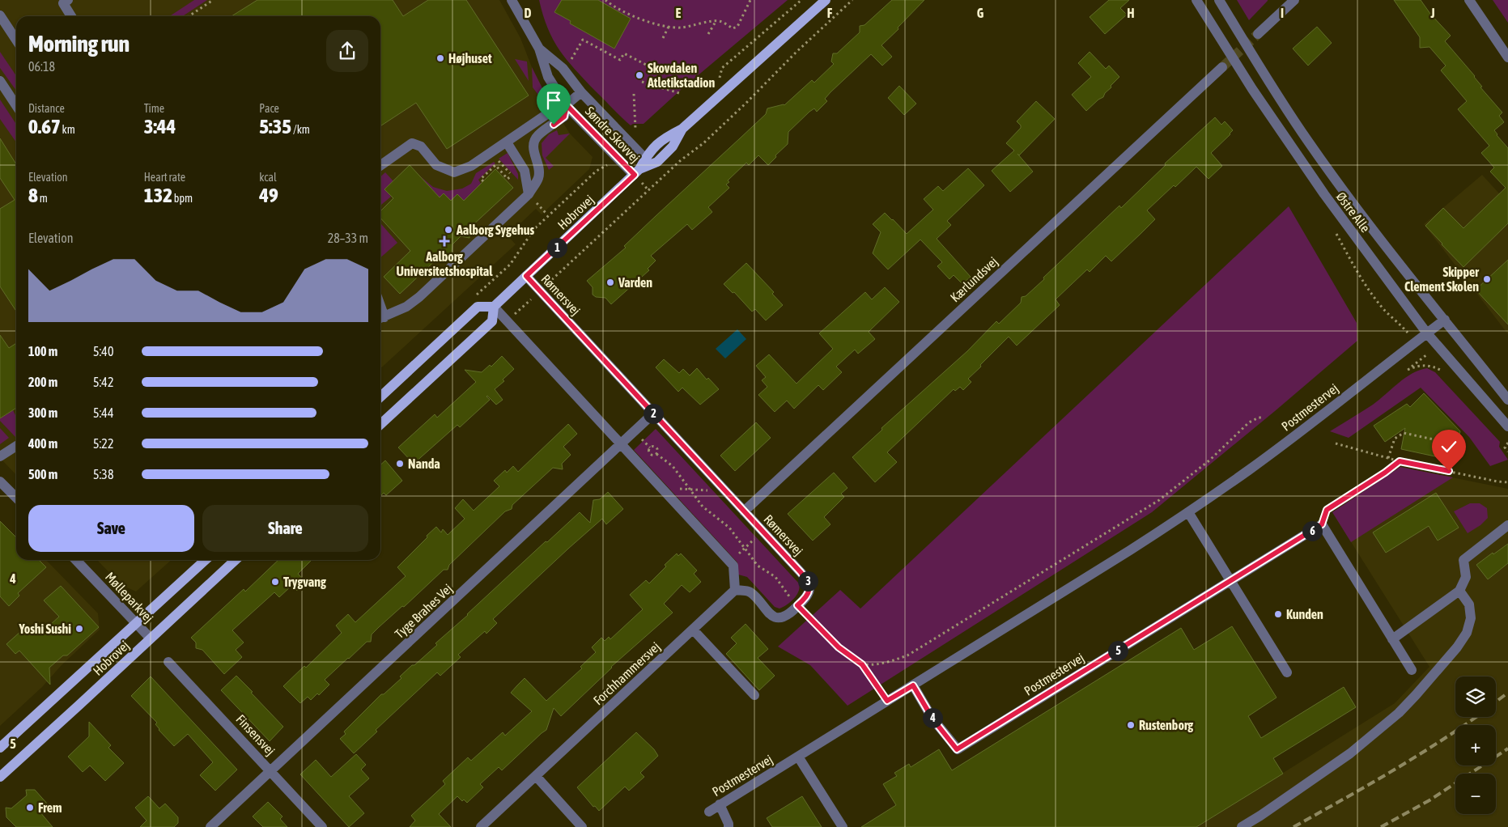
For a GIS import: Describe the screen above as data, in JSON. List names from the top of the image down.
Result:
{
  "streets": {
    "main road": ["Hobrovej"],
    "street": [
      "Søndre Skovvej",
      "Østre Alle",
      "Kærlundsvej",
      "Rømersvej",
      "Postmestervej",
      "Mølleparkvej",
      "Tyge Brahes Vej",
      "Forchhammersvej",
      "Finsensvej"
    ]
  },
  "crossings": [
    ["Søndre Skovvej", "Hobrovej"],
    ["Hobrovej", "Rømersvej"],
    ["Hobrovej", "Mølleparkvej"],
    ["Østre Alle", "Postmestervej"],
    ["Kærlundsvej", "Rømersvej"],
    ["Rømersvej", "Tyge Brahes Vej"],
    ["Rømersvej", "Forchhammersvej"],
    ["Tyge Brahes Vej", "Finsensvej"]
  ],
  "places": {
    "other": [
      "Højhuset",
      "Skovdalen Atletikstadion",
      "Aalborg Sygehus",
      "Skipper Clement Skolen",
      "Varden",
      "Nanda",
      "Trygvang",
      "Kunden",
      "Yoshi Sushi",
      "Rustenborg",
      "Frem"
    ],
    "health": ["Aalborg Universitetshospital"]
  },
  "page": {
    "heading": ["Morning run", "06:18"],
    "stats": [
      ["Distance", "0.67 km"],
      ["Time", "3:44"],
      ["Pace", "5:35 /km"],
      ["Elevation", "8 m"],
      ["Heart rate", "132 bpm"],
      ["kcal", "49"]
    ],
    "chart": ["Elevation", "28–33 m"],
    "pins": [
      "1",
      "2",
      "6",
      "3",
      "5",
      "4"
    ],
    "list": [
      {
        "name": "100 m",
        "note": "5:40"
      },
      {
        "name": "200 m",
        "note": "5:42"
      },
      {
        "name": "300 m",
        "note": "5:44"
      },
      {
        "name": "400 m",
        "note": "5:22"
      },
      {
        "name": "500 m",
        "note": "5:38"
      }
    ],
    "buttons": ["Save", "Share"],
    "map_buttons": ["+", "−"]
  },
  "grid": {
    "columns": [
      "D",
      "E",
      "F",
      "G",
      "H",
      "I",
      "J"
    ],
    "rows": ["4", "5"]
  }
}
